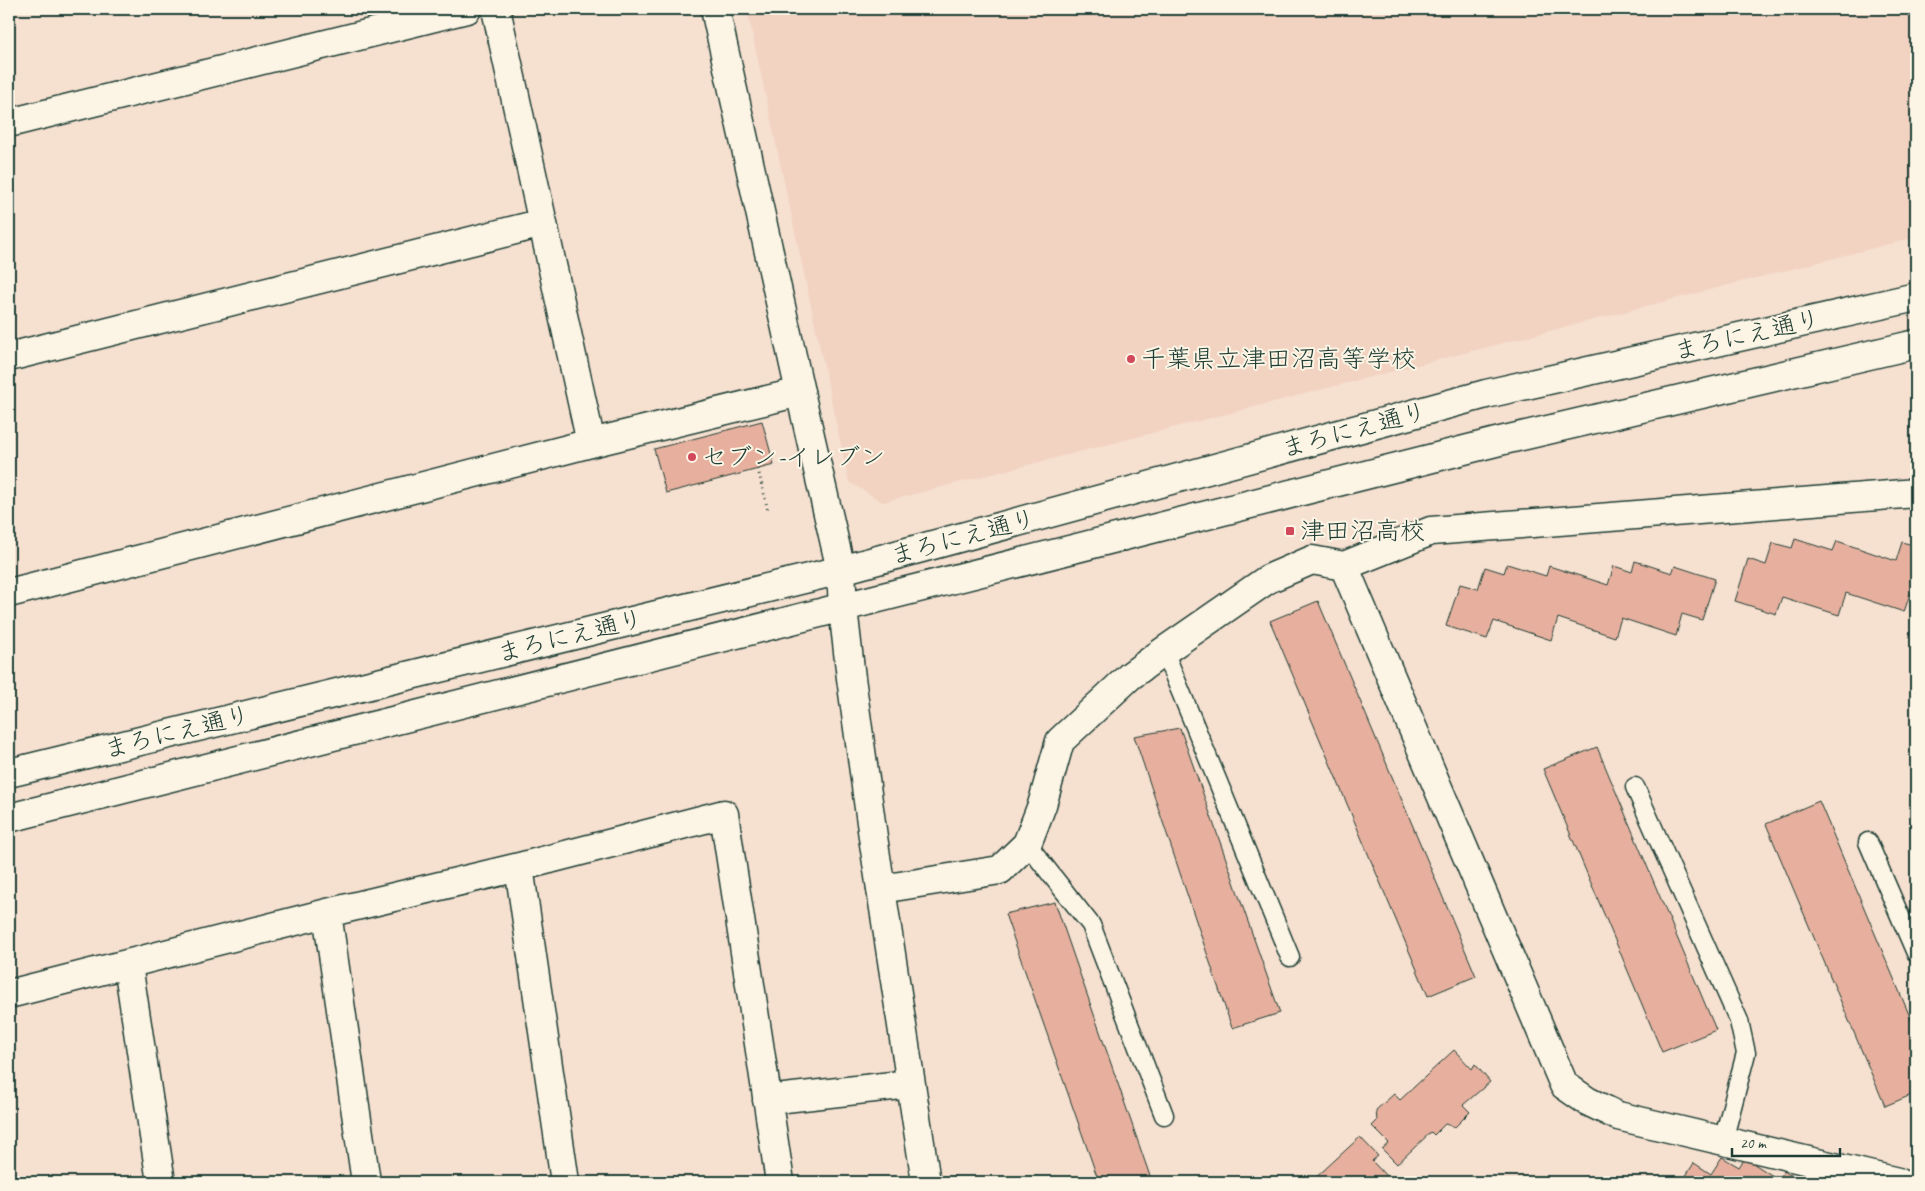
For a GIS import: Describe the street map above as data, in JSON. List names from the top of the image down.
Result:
{
  "streets": {
    "street": ["まろにえ通り"]
  },
  "places": {
    "other": ["千葉県立津田沼高等学校", "セブン-イレブン"],
    "transit": ["津田沼高校"]
  },
  "scale_bar": "20 m"
}
